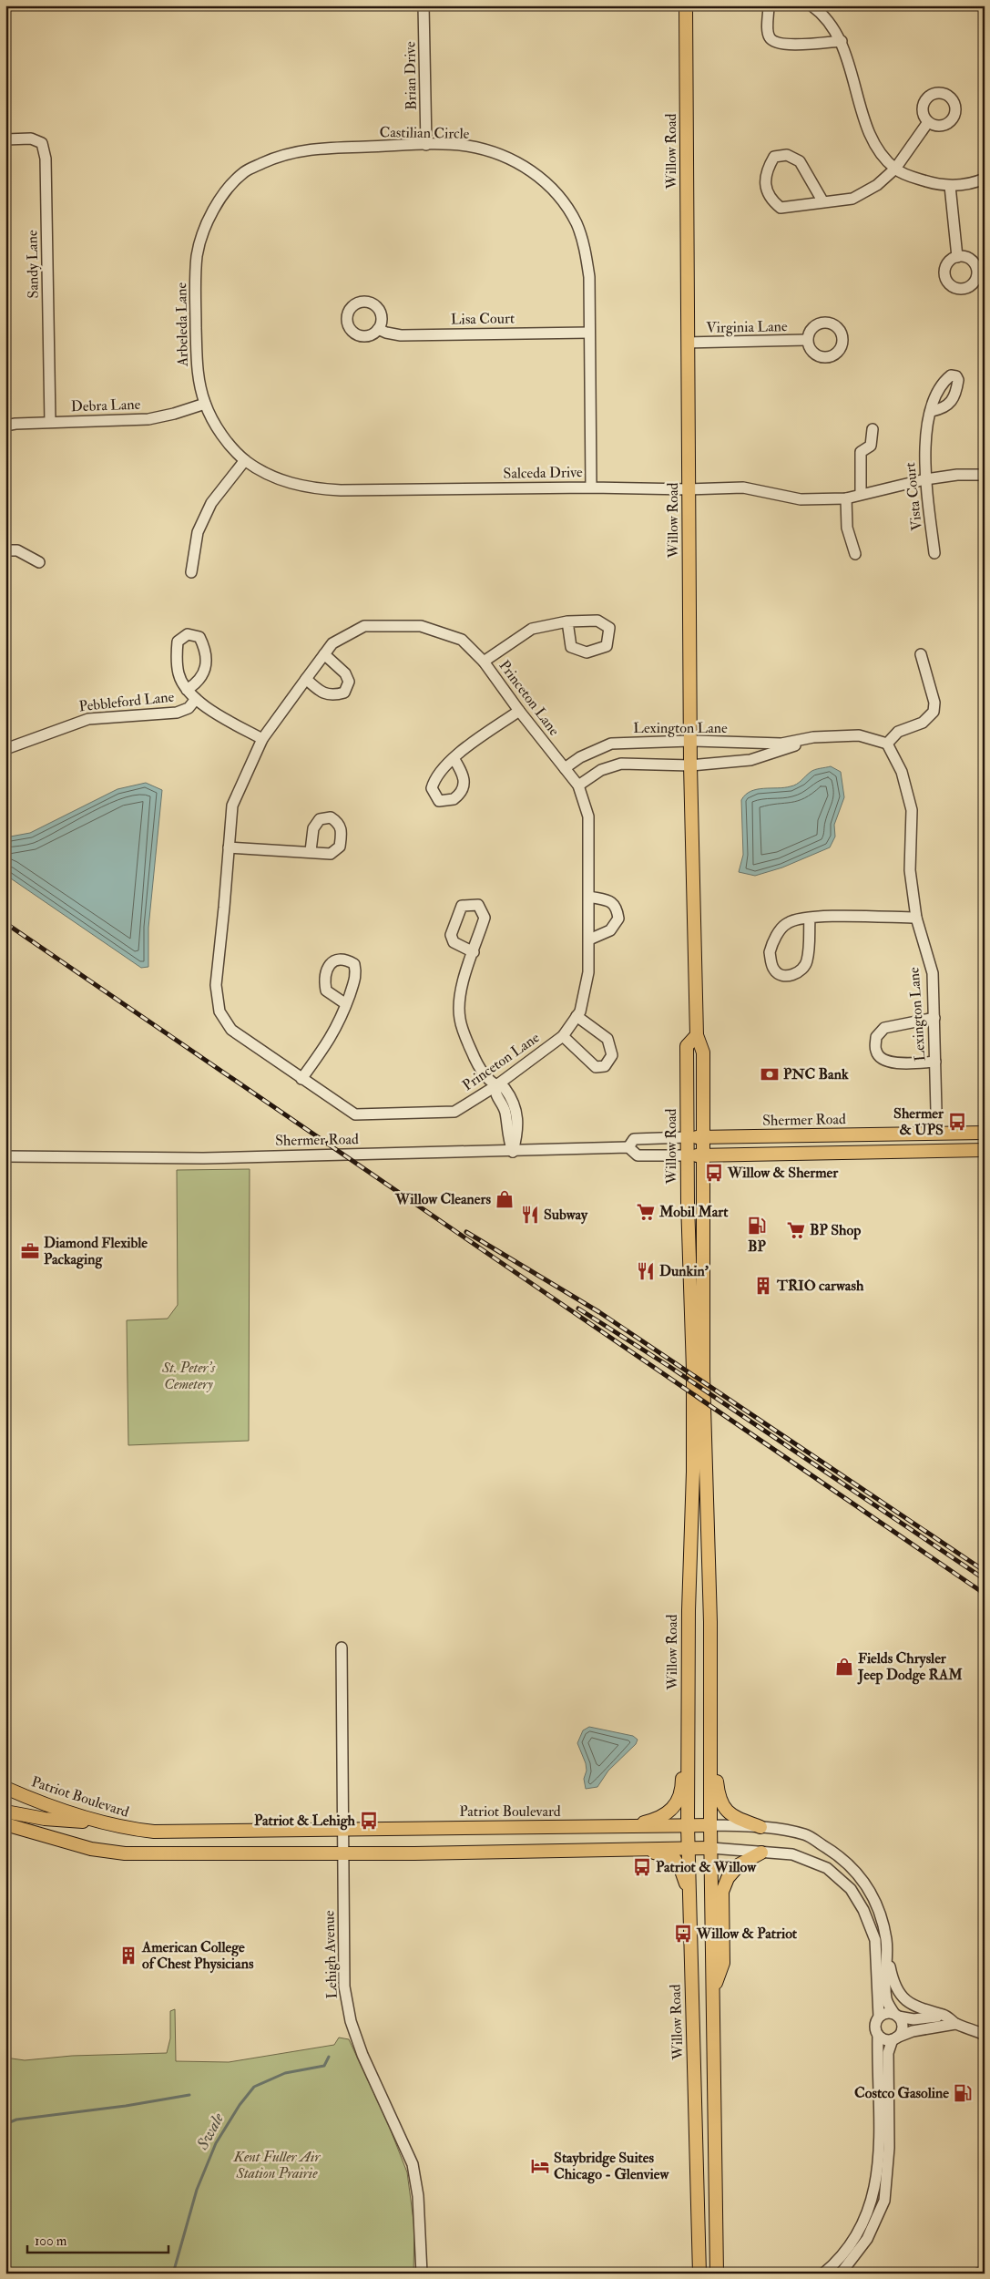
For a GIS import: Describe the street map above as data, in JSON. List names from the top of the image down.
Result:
{
  "streets": {
    "main road": ["Willow Road", "Shermer Road", "Patriot Boulevard"],
    "street": [
      "Brian Drive",
      "Castilian Circle",
      "Sandy Lane",
      "Lisa Court",
      "Arbeleda Lane",
      "Virginia Lane",
      "Debra Lane",
      "Salceda Drive",
      "Vista Court",
      "Princeton Lane",
      "Pebbleford Lane",
      "Lexington Lane",
      "Lehigh Avenue"
    ]
  },
  "crossings": [
    ["Brian Drive", "Castilian Circle"],
    ["Castilian Circle", "Lisa Court"],
    ["Castilian Circle", "Arbeleda Lane"],
    ["Castilian Circle", "Salceda Drive"],
    ["Willow Road", "Virginia Lane"],
    ["Willow Road", "Salceda Drive"],
    ["Willow Road", "Lexington Lane"],
    ["Willow Road", "Shermer Road"],
    ["Willow Road", "Patriot Boulevard"],
    ["Sandy Lane", "Debra Lane"],
    ["Arbeleda Lane", "Debra Lane"],
    ["Arbeleda Lane", "Salceda Drive"],
    ["Salceda Drive", "Vista Court"],
    ["Princeton Lane", "Lexington Lane"],
    ["Patriot Boulevard", "Lehigh Avenue"]
  ],
  "water": ["Swale"],
  "parks": ["St. Peter's Cemetery", "Kent Fuller Air Station Prairie"],
  "places": {
    "bank": ["PNC Bank"],
    "bus stop": [
      "Shermer & UPS",
      "Willow & Shermer",
      "Patriot & Lehigh",
      "Patriot & Willow",
      "Willow & Patriot"
    ],
    "shop": ["Willow Cleaners", "Fields Chrysler Jeep Dodge RAM"],
    "supermarket": ["Mobil Mart", "BP Shop"],
    "restaurant": ["Subway", "Dunkin'"],
    "fuel station": ["BP", "Costco Gasoline"],
    "office": ["Diamond Flexible Packaging"],
    "building": ["TRIO carwash", "American College of Chest Physicians"],
    "hotel": ["Staybridge Suites Chicago - Glenview"]
  },
  "scale_bar": "100 m"
}
